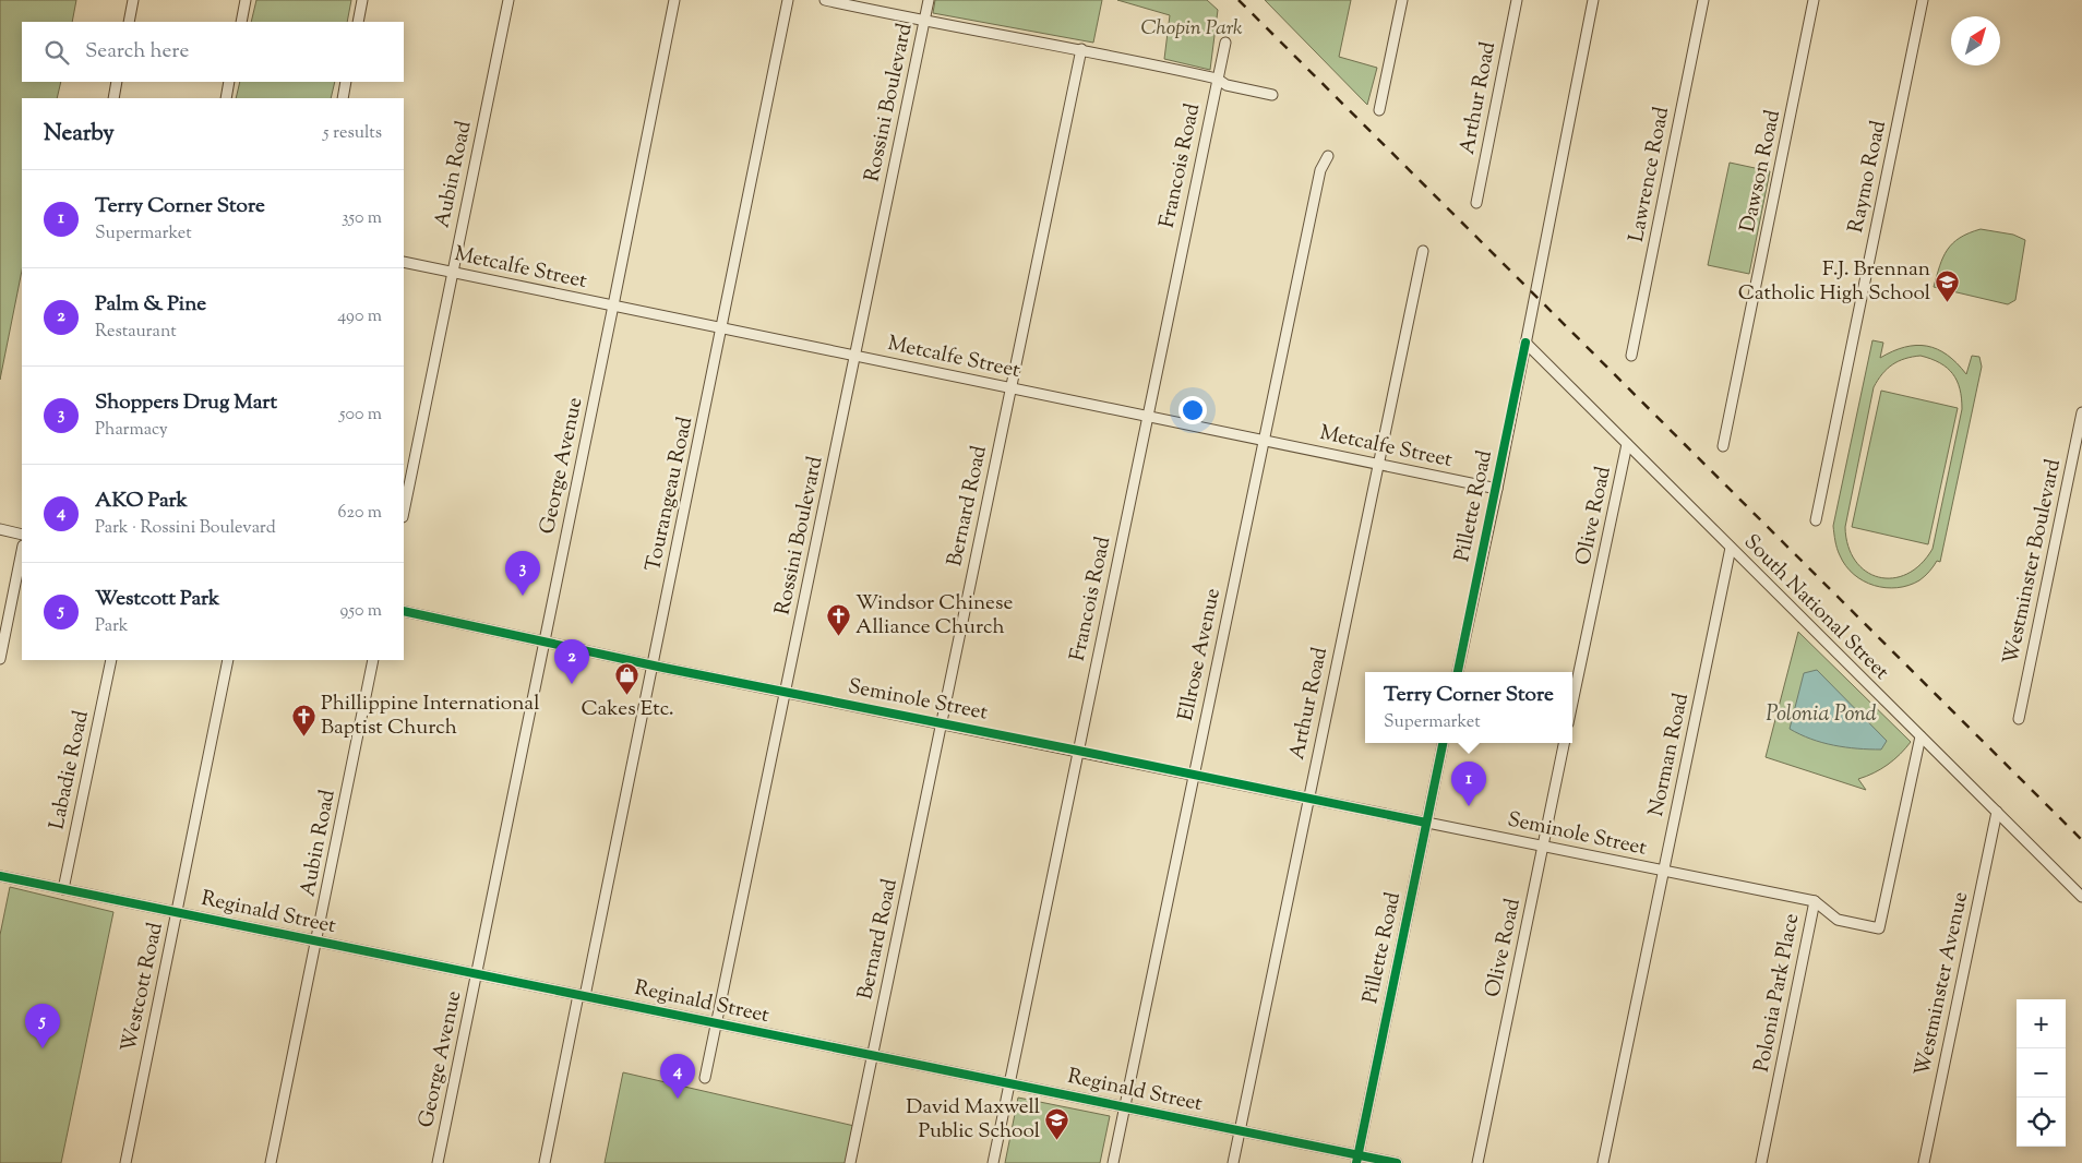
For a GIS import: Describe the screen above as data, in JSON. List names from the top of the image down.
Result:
{
  "streets": {
    "street": [
      "Arthur Road",
      "Rossini Boulevard",
      "Francois Road",
      "Dawson Road",
      "Aubin Road",
      "Lawrence Road",
      "Raymo Road",
      "Metcalfe Street",
      "George Avenue",
      "Tourangeau Road",
      "Bernard Road",
      "Pillette Road",
      "Olive Road",
      "Westminster Boulevard",
      "South National Street",
      "Ellrose Avenue",
      "Seminole Street",
      "Norman Road",
      "Labadie Road",
      "Reginald Street",
      "Westminster Avenue",
      "Westcott Road",
      "Polonia Park Place"
    ]
  },
  "crossings": [
    ["Arthur Road", "Metcalfe Street"],
    ["Arthur Road", "Seminole Street"],
    ["Arthur Road", "Reginald Street"],
    ["Rossini Boulevard", "Metcalfe Street"],
    ["Rossini Boulevard", "Seminole Street"],
    ["Rossini Boulevard", "Reginald Street"],
    ["Francois Road", "Metcalfe Street"],
    ["Francois Road", "Seminole Street"],
    ["Francois Road", "Reginald Street"],
    ["Aubin Road", "Metcalfe Street"],
    ["Aubin Road", "Reginald Street"],
    ["Metcalfe Street", "George Avenue"],
    ["Metcalfe Street", "Tourangeau Road"],
    ["Metcalfe Street", "Bernard Road"],
    ["Metcalfe Street", "Pillette Road"],
    ["Metcalfe Street", "Ellrose Avenue"],
    ["George Avenue", "Seminole Street"],
    ["George Avenue", "Reginald Street"],
    ["Tourangeau Road", "Seminole Street"],
    ["Tourangeau Road", "Reginald Street"],
    ["Bernard Road", "Seminole Street"],
    ["Bernard Road", "Reginald Street"],
    ["Pillette Road", "South National Street"],
    ["Pillette Road", "Seminole Street"],
    ["Pillette Road", "Reginald Street"],
    ["Olive Road", "South National Street"],
    ["Olive Road", "Seminole Street"],
    ["South National Street", "Norman Road"],
    ["South National Street", "Westminster Avenue"],
    ["South National Street", "Polonia Park Place"],
    ["Ellrose Avenue", "Seminole Street"],
    ["Ellrose Avenue", "Reginald Street"],
    ["Seminole Street", "Norman Road"],
    ["Seminole Street", "Polonia Park Place"],
    ["Labadie Road", "Reginald Street"],
    ["Reginald Street", "Westcott Road"]
  ],
  "water": ["Polonia Pond"],
  "parks": ["Chopin Park"],
  "places": {
    "school or university": ["F.J. Brennan Catholic High School", "David Maxwell Public School"],
    "church": ["Windsor Chinese Alliance Church", "Phillippine International Baptist Church"],
    "shop": ["Cakes Etc."]
  },
  "north": "top right",
  "page": {
    "search": "Search here",
    "heading": ["Nearby", "5 results"],
    "list": [
      {
        "mark": "1",
        "name": "Terry Corner Store",
        "note": "Supermarket",
        "value": "350 m"
      },
      {
        "mark": "2",
        "name": "Palm & Pine",
        "note": "Restaurant",
        "value": "490 m"
      },
      {
        "mark": "3",
        "name": "Shoppers Drug Mart",
        "note": "Pharmacy",
        "value": "500 m"
      },
      {
        "mark": "4",
        "name": "AKO Park",
        "note": "Park · Rossini Boulevard",
        "value": "620 m"
      },
      {
        "mark": "5",
        "name": "Westcott Park",
        "note": "Park",
        "value": "950 m"
      }
    ],
    "pins": [
      "3",
      "2",
      "1",
      "5",
      "4"
    ],
    "popup": ["Terry Corner Store", "Supermarket"],
    "map_buttons": ["+", "−"]
  }
}
